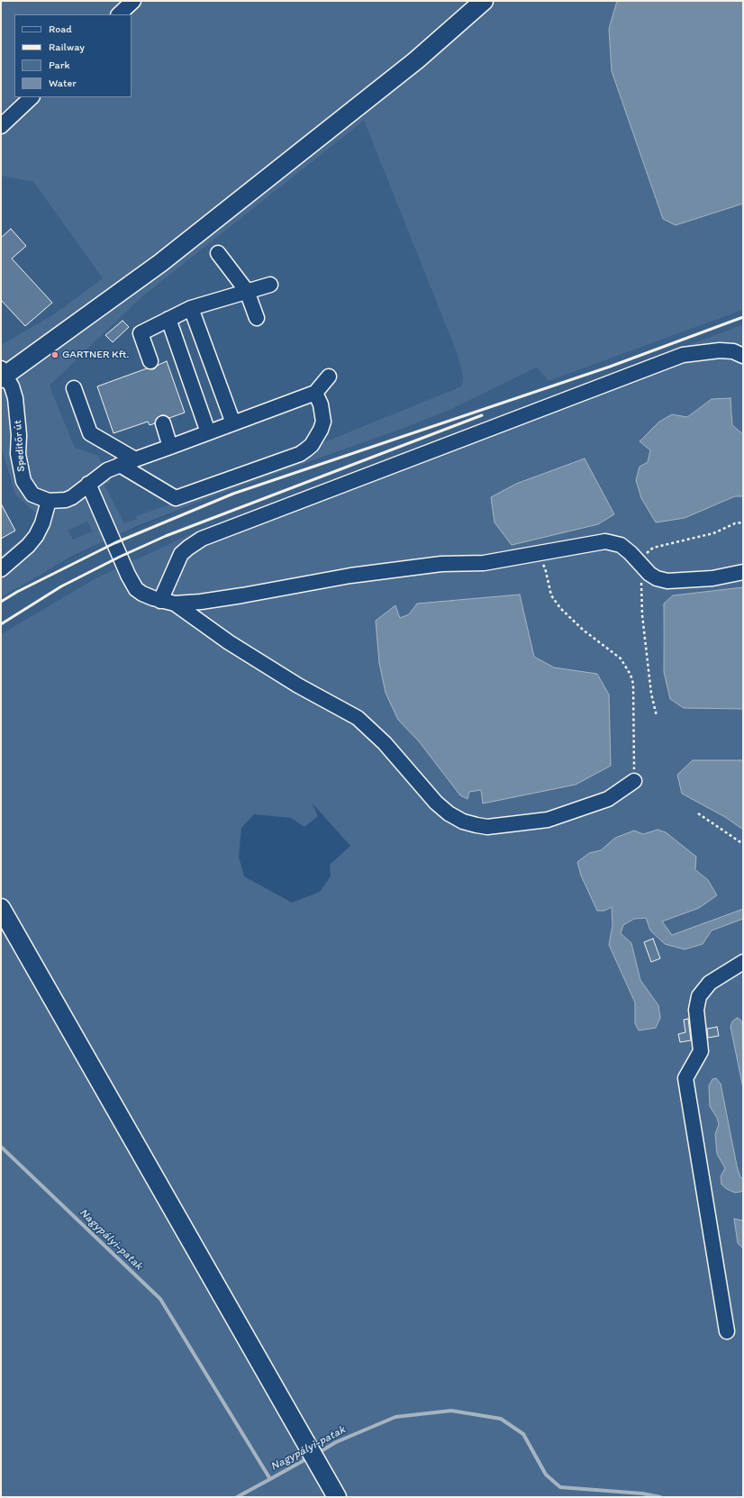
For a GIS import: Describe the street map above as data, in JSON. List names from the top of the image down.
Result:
{
  "streets": {
    "street": ["Speditőr út"]
  },
  "water": ["Nagypályi-patak"],
  "places": ["GARTNER Kft."],
  "legend": [
    "Road",
    "Railway",
    "Park",
    "Water"
  ]
}
